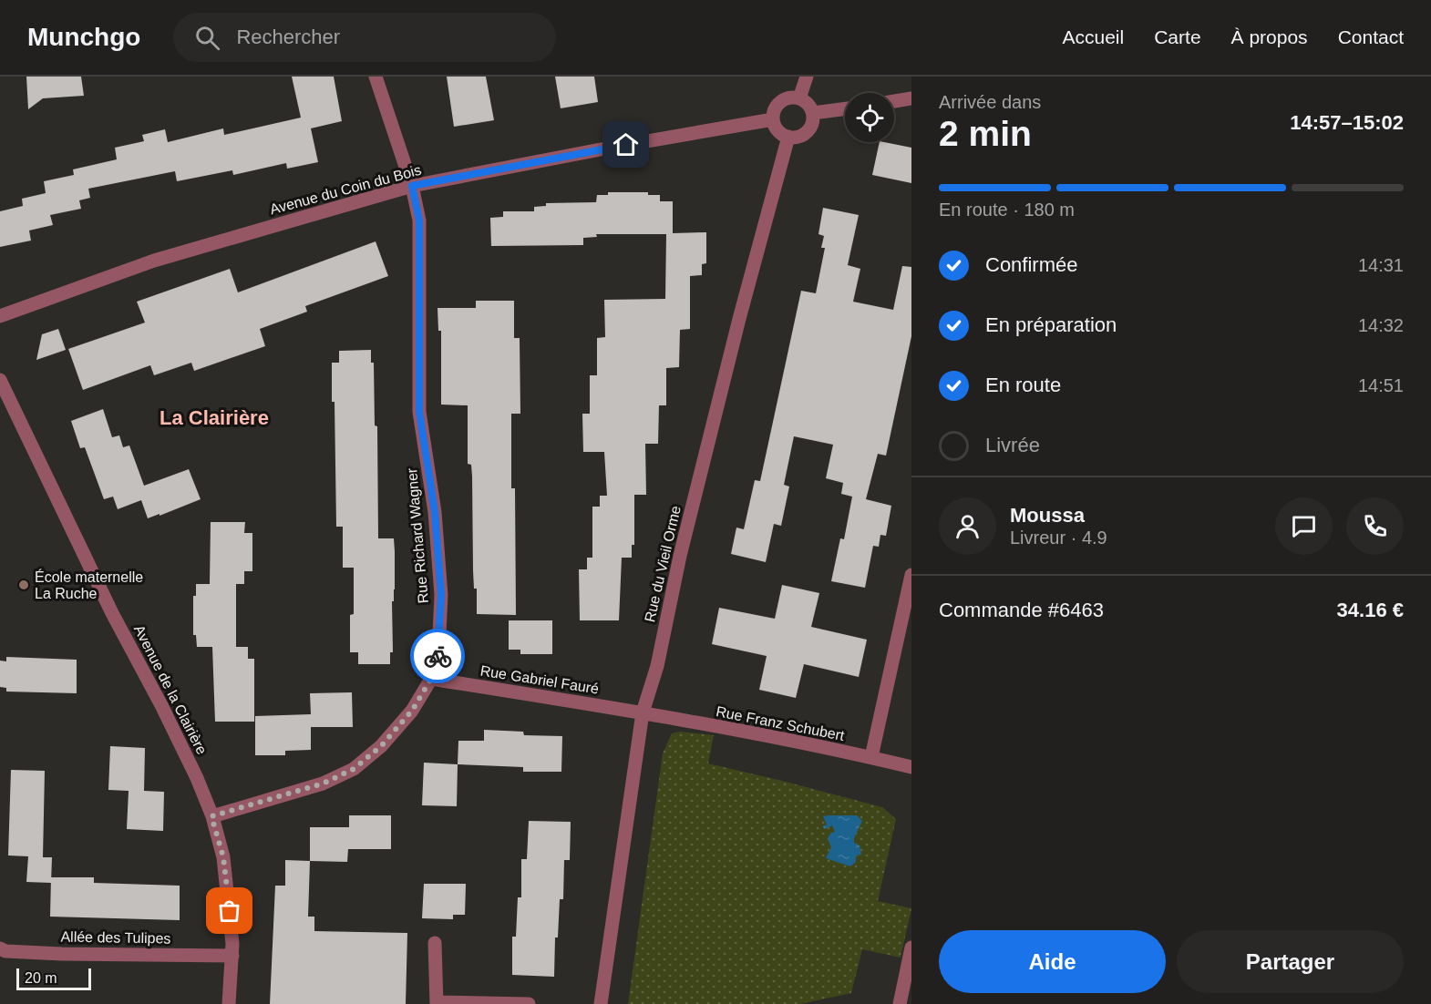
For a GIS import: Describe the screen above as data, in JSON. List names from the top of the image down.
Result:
{
  "streets": {
    "street": [
      "Avenue du Coin du Bois",
      "Rue Richard Wagner",
      "Rue du Vieil Orme",
      "Rue Gabriel Fauré",
      "Avenue de la Clairière",
      "Rue Franz Schubert",
      "Allée des Tulipes"
    ]
  },
  "crossings": [
    ["Avenue du Coin du Bois", "Rue Richard Wagner"],
    ["Avenue du Coin du Bois", "Rue du Vieil Orme"],
    ["Rue Richard Wagner", "Rue Gabriel Fauré"],
    ["Rue Richard Wagner", "Avenue de la Clairière"],
    ["Rue du Vieil Orme", "Rue Gabriel Fauré"],
    ["Rue du Vieil Orme", "Rue Franz Schubert"],
    ["Rue Gabriel Fauré", "Rue Franz Schubert"],
    ["Avenue de la Clairière", "Allée des Tulipes"]
  ],
  "districts": ["La Clairière"],
  "places": ["École maternelle La Ruche"],
  "scale_bar": "20 m",
  "page": {
    "header": "Munchgo",
    "search": "Rechercher",
    "nav": [
      "Accueil",
      "Carte",
      "À propos",
      "Contact"
    ],
    "heading": ["2 min", "Arrivée dans", "14:57–15:02"],
    "panel": [
      "Moussa",
      "Livreur · 4.9",
      "Commande #6463",
      "34.16 €"
    ],
    "bar": "En route · 180 m",
    "list": [
      ["Confirmée", "14:31"],
      ["En préparation", "14:32"],
      ["En route", "14:51"],
      "Livrée"
    ],
    "buttons": ["Aide", "Partager"],
    "scale": "20 m"
  }
}
